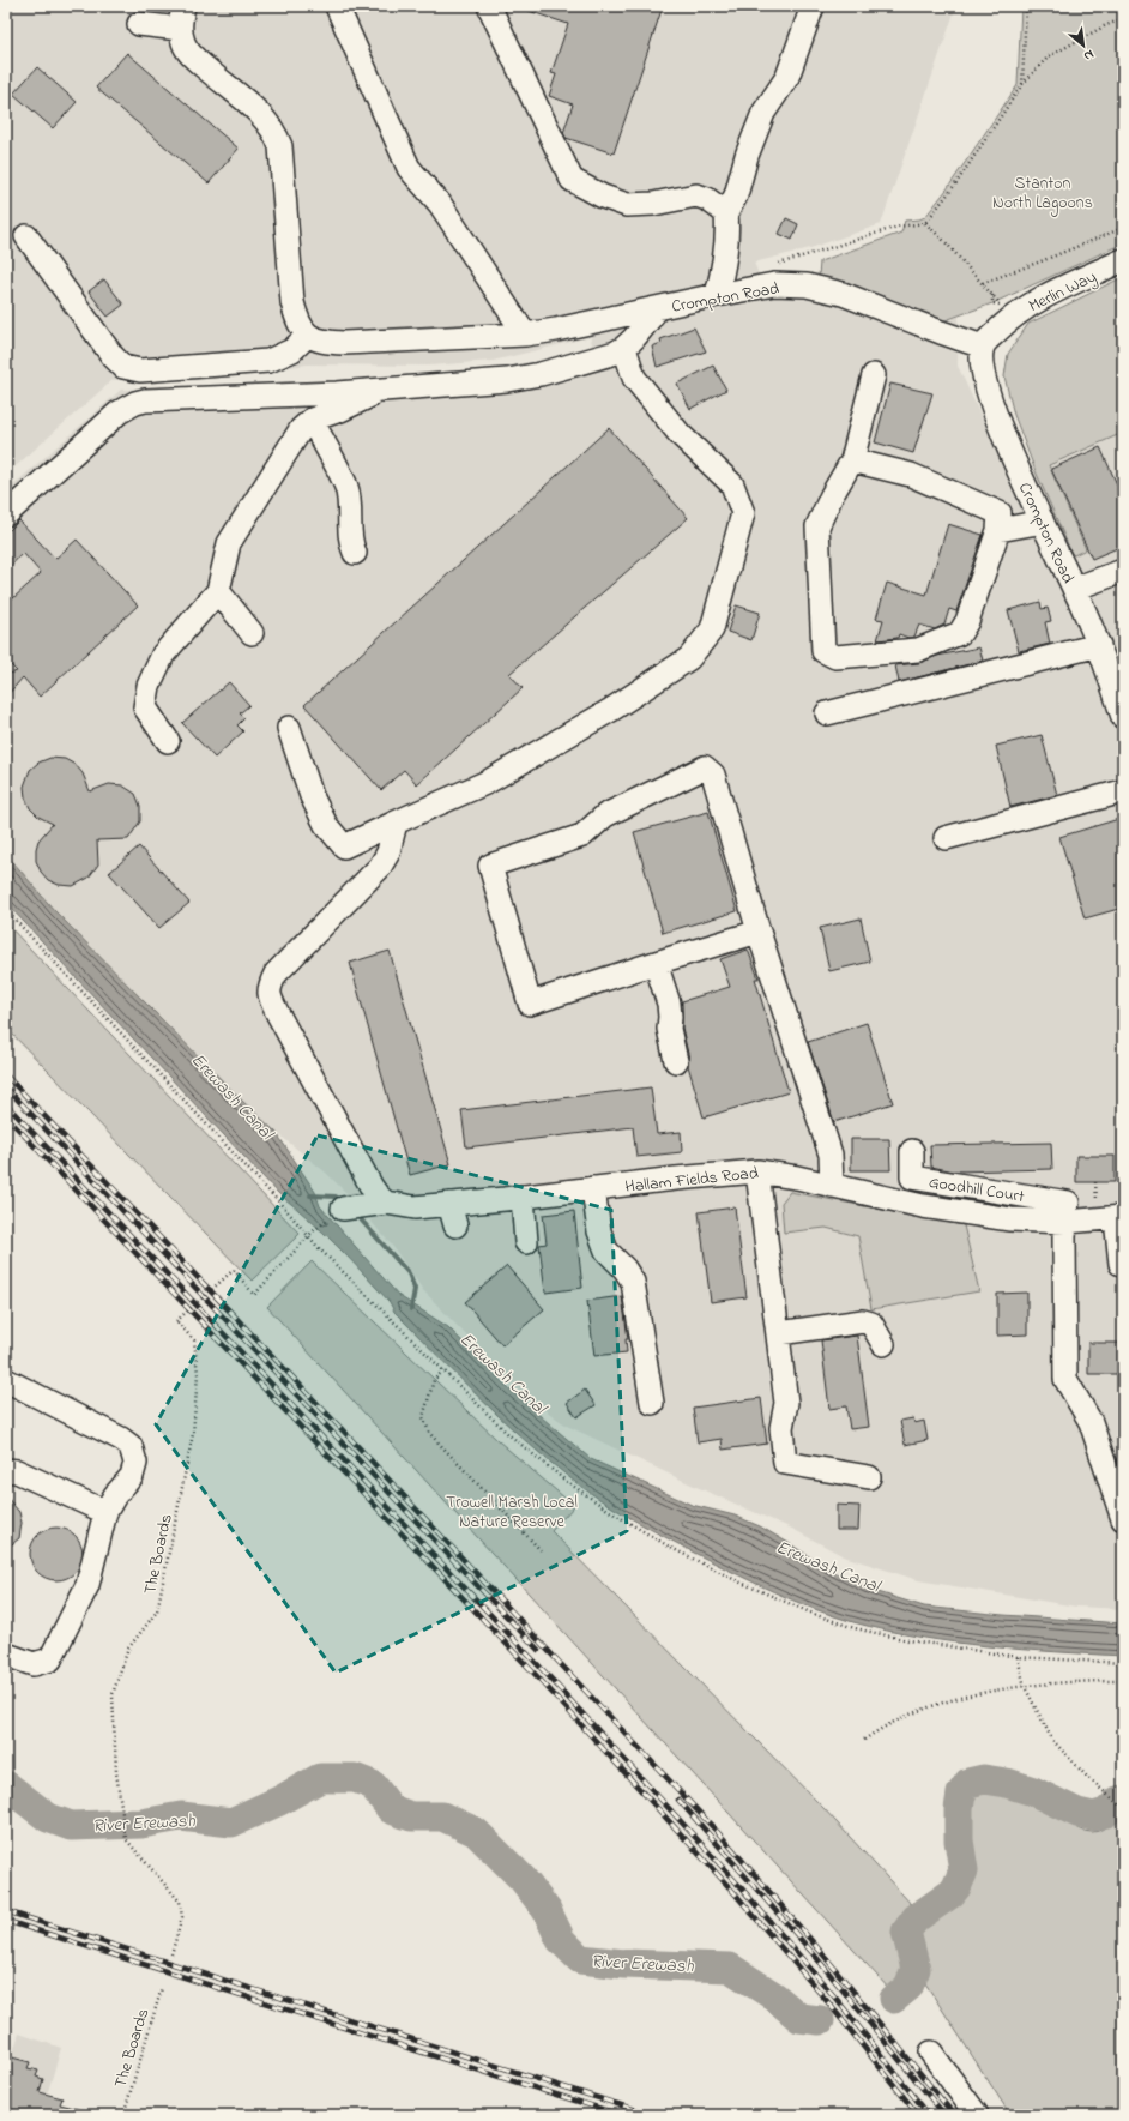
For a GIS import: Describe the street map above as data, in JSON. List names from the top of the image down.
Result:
{
  "streets": {
    "street": [
      "Merlin Way",
      "Crompton Road",
      "Hallam Fields Road",
      "Goodhill Court"
    ],
    "path": ["The Boards"]
  },
  "crossings": [
    ["Hallam Fields Road", "Goodhill Court"]
  ],
  "water": ["Erewash Canal", "River Erewash"],
  "parks": ["Stanton North Lagoons", "Trowell Marsh Local Nature Reserve"],
  "north": "bottom right"
}
